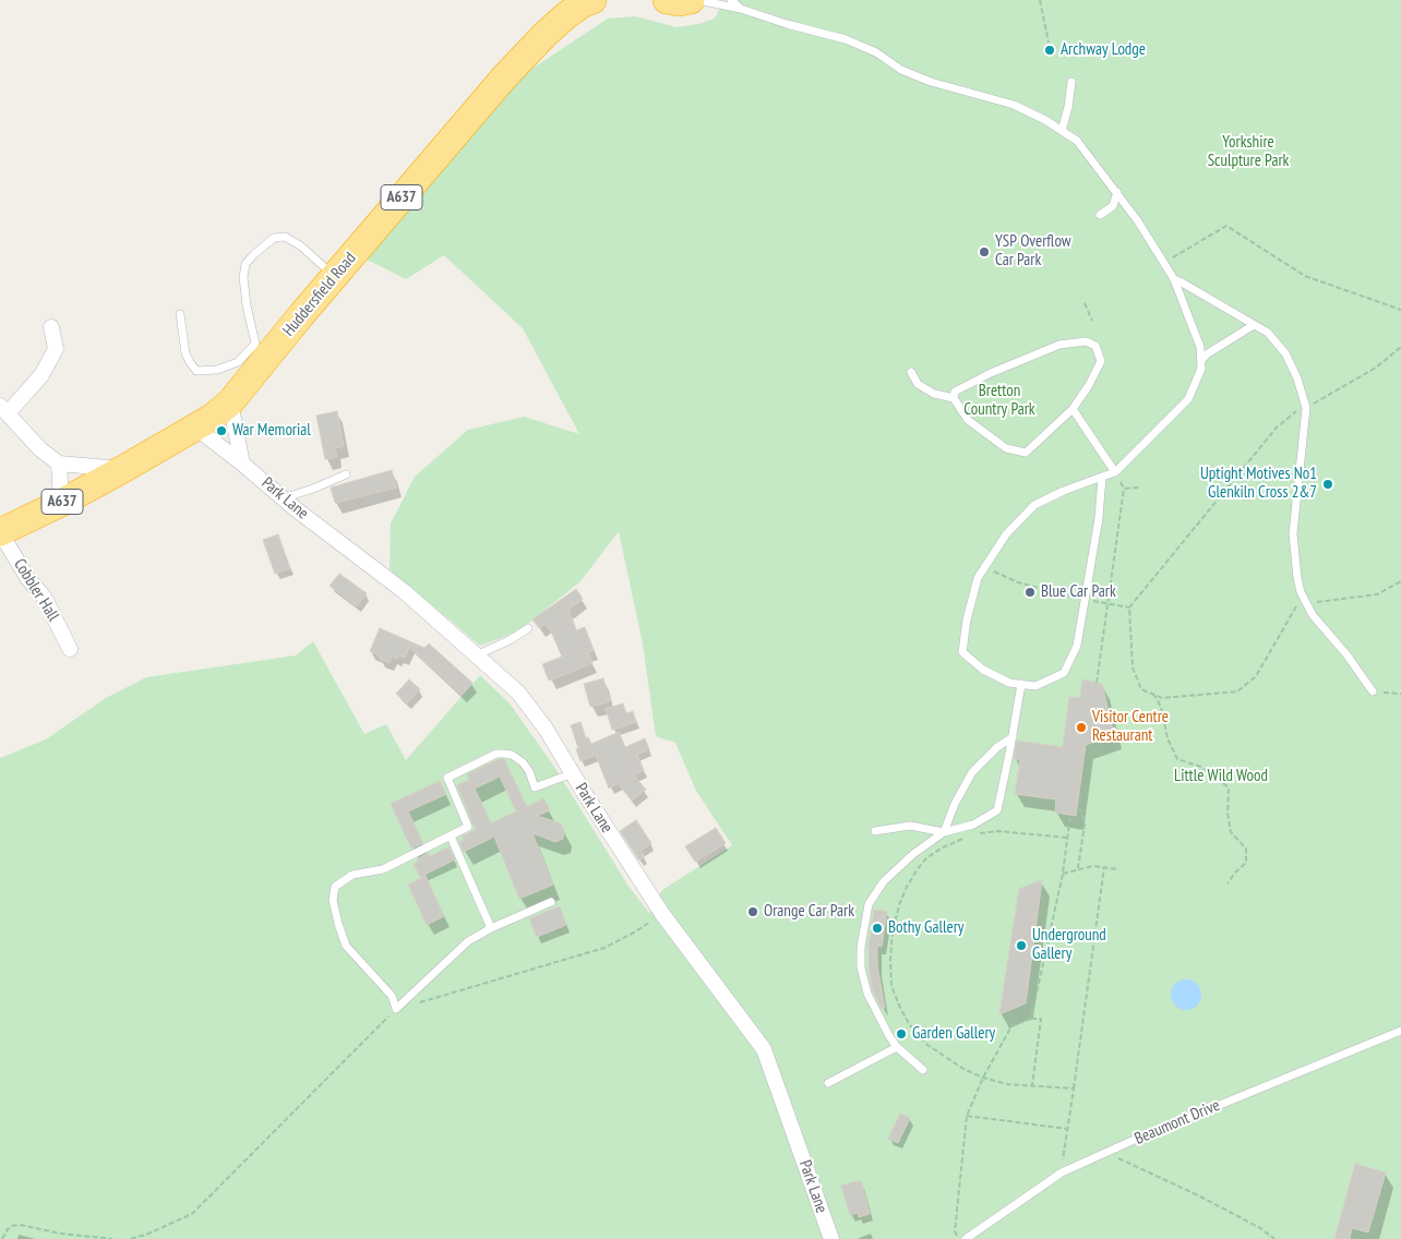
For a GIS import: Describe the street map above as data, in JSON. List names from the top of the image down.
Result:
{
  "streets": {
    "highway": ["A637", "Huddersfield Road"],
    "street": ["Park Lane", "Cobbler Hall"],
    "lane": ["Beaumont Drive"]
  },
  "crossings": [
    ["Huddersfield Road", "Park Lane"],
    ["Huddersfield Road", "Cobbler Hall"]
  ],
  "parks": ["Yorkshire Sculpture Park", "Bretton Country Park", "Little Wild Wood"],
  "places": [
    "Archway Lodge",
    "YSP Overflow Car Park",
    "War Memorial",
    "Uptight Motives No1 Glenkiln Cross 2&7",
    "Blue Car Park",
    "Visitor Centre Restaurant",
    "Orange Car Park",
    "Bothy Gallery",
    "Underground Gallery",
    "Garden Gallery"
  ]
}
